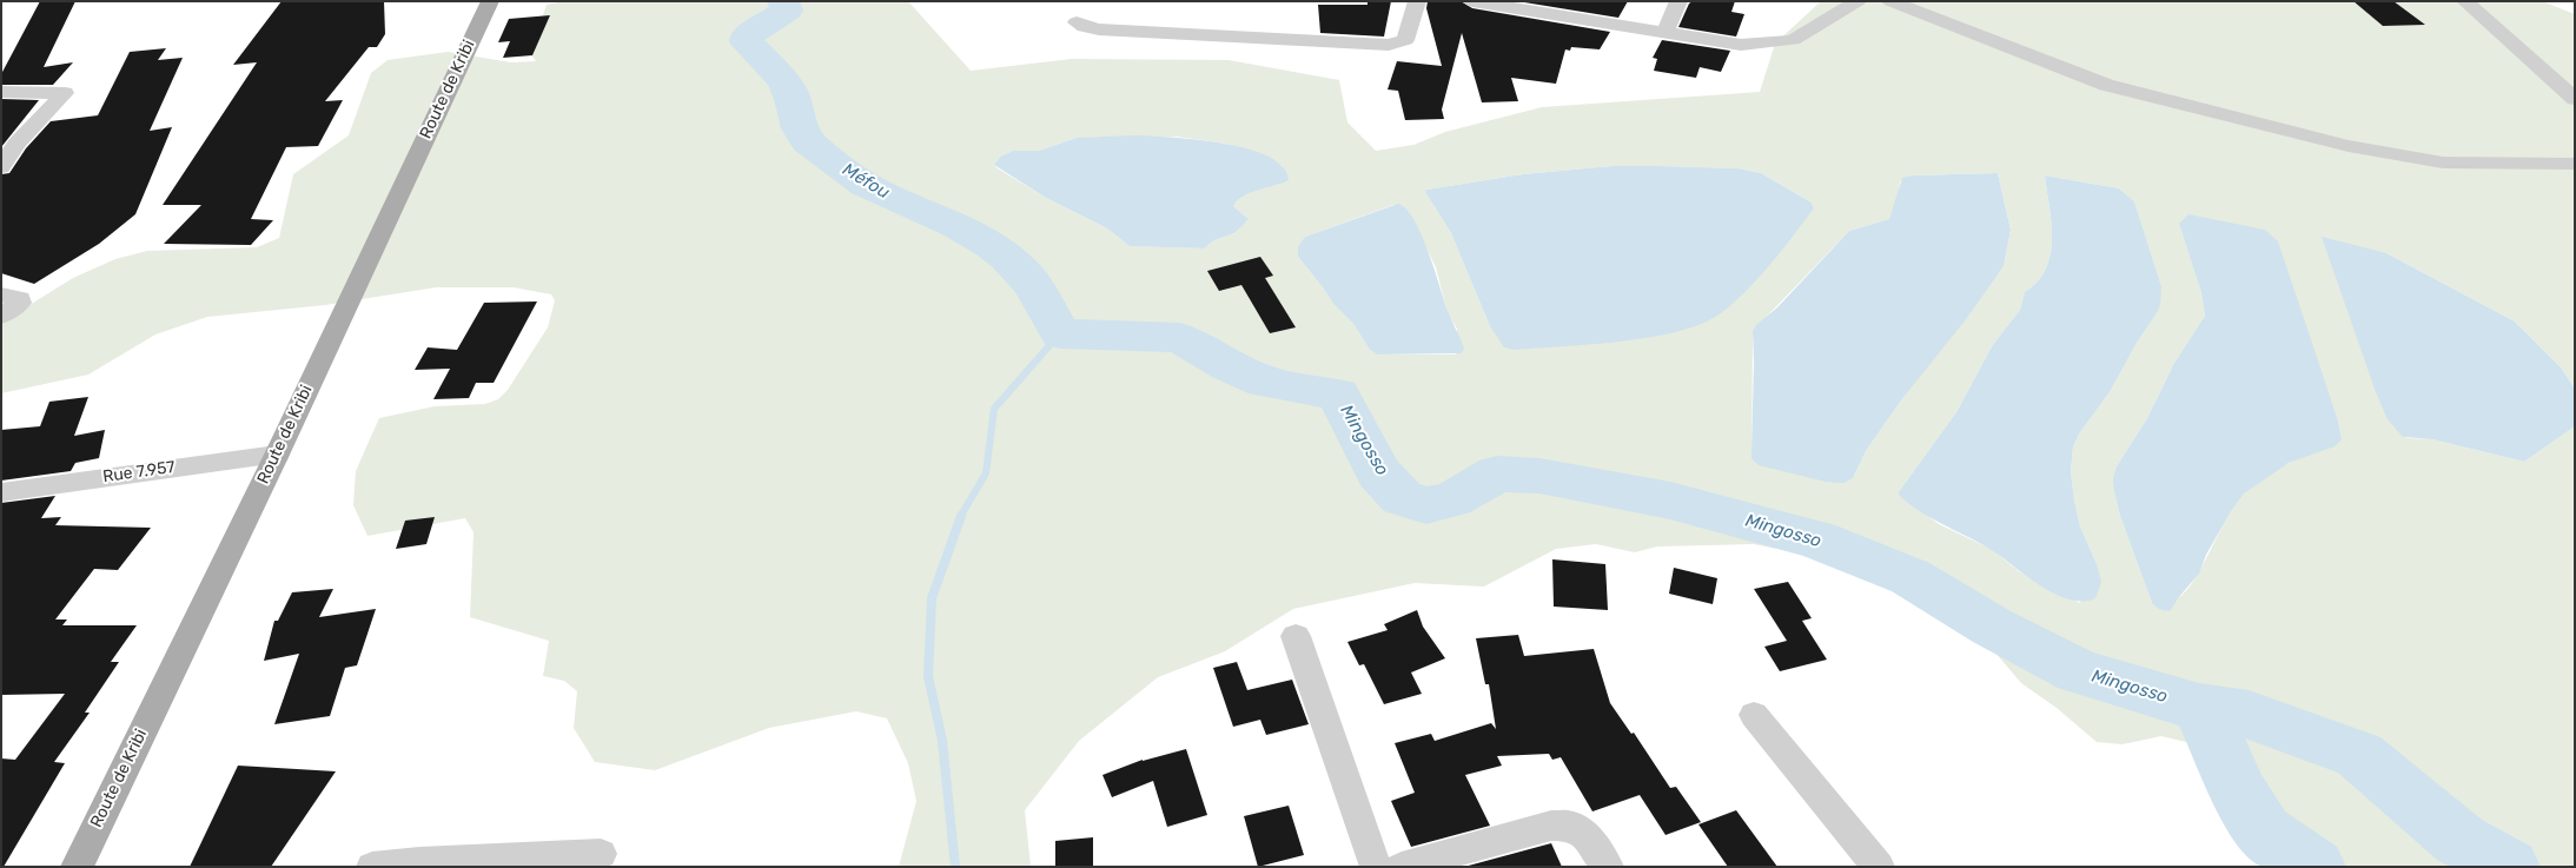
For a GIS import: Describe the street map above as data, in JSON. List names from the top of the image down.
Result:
{
  "streets": {
    "main road": ["Route de Kribi"],
    "street": ["Rue 7.957"]
  },
  "crossings": [
    ["Route de Kribi", "Rue 7.957"]
  ],
  "water": ["Méfou", "Mingosso"]
}
